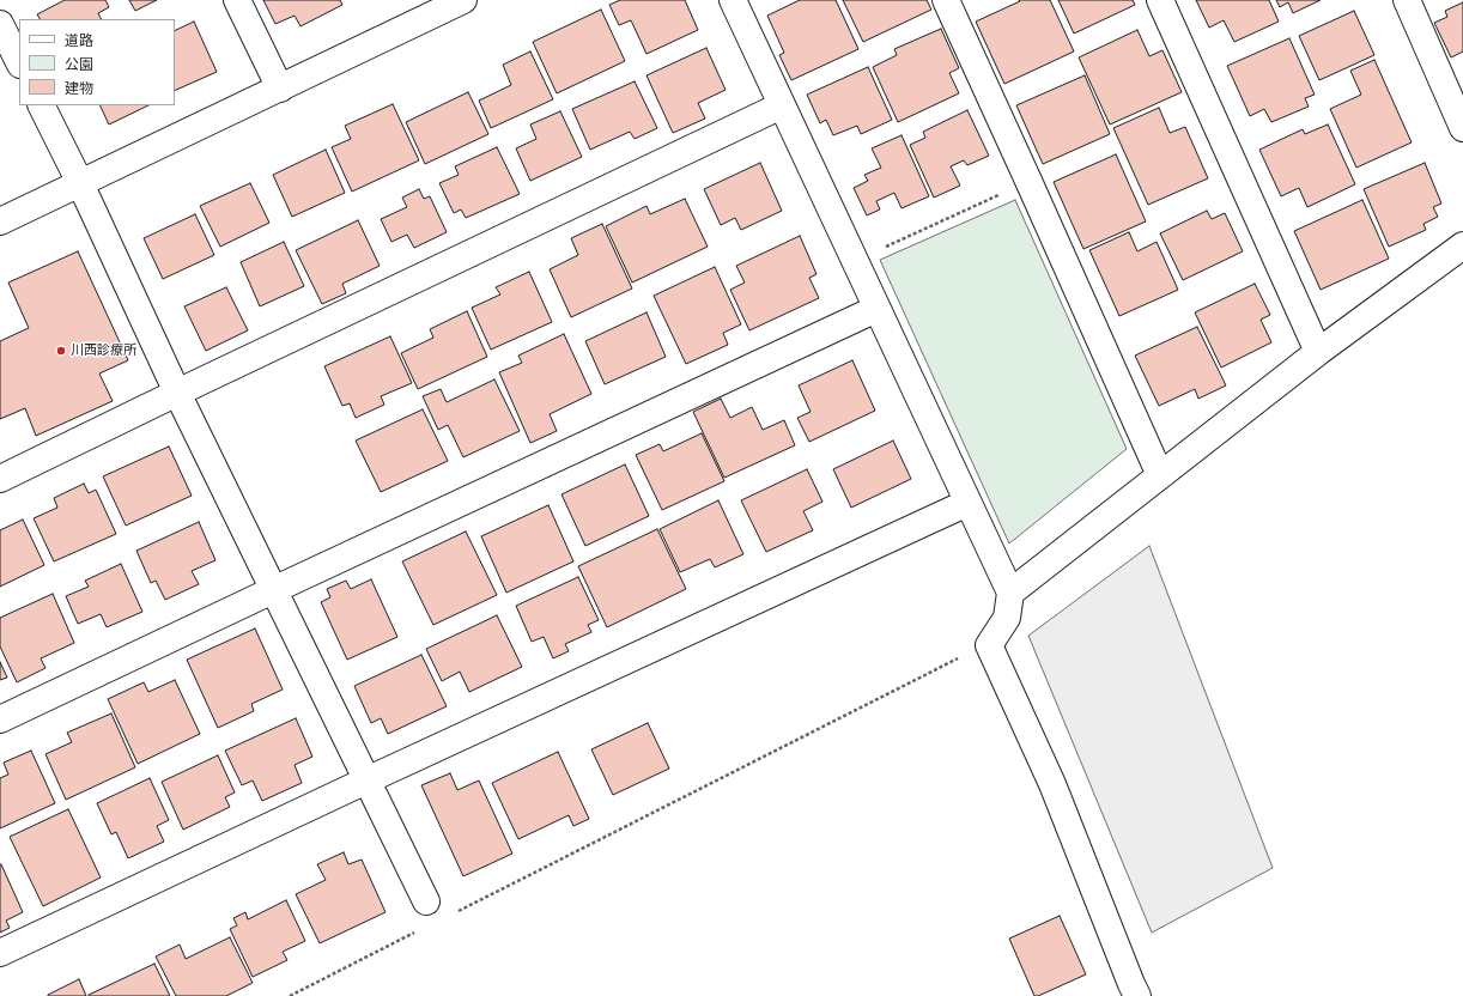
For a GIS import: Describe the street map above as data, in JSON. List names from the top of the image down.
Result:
{
  "places": ["川西診療所"],
  "legend": ["道路", "公園", "建物"]
}
